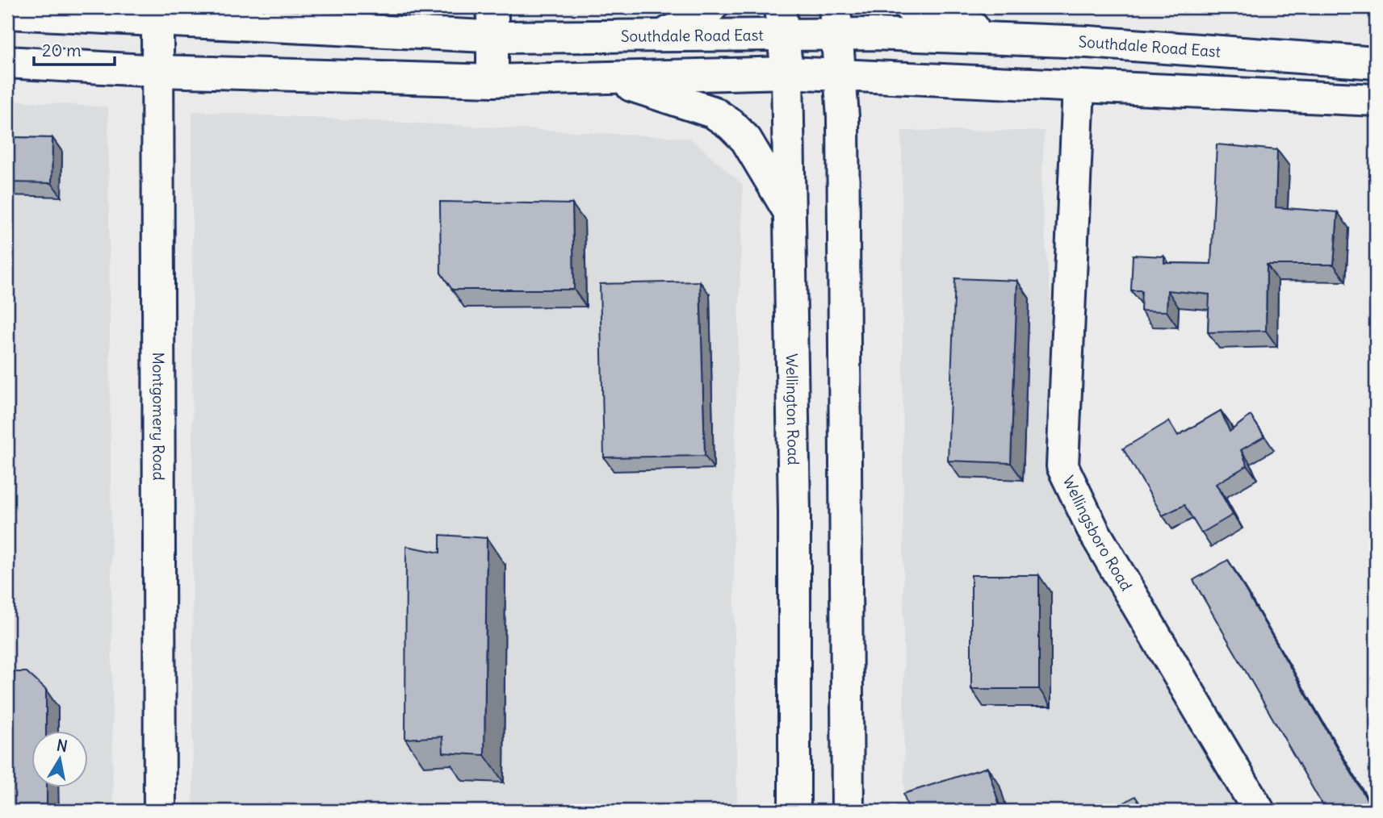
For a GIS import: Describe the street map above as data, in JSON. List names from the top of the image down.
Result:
{
  "streets": {
    "main road": [
      "Southdale Road East",
      "Wellington Road",
      "Montgomery Road",
      "Wellingsboro Road"
    ]
  },
  "crossings": [
    ["Southdale Road East", "Wellington Road"],
    ["Southdale Road East", "Montgomery Road"]
  ],
  "scale_bar": "20 m",
  "north": "top"
}
